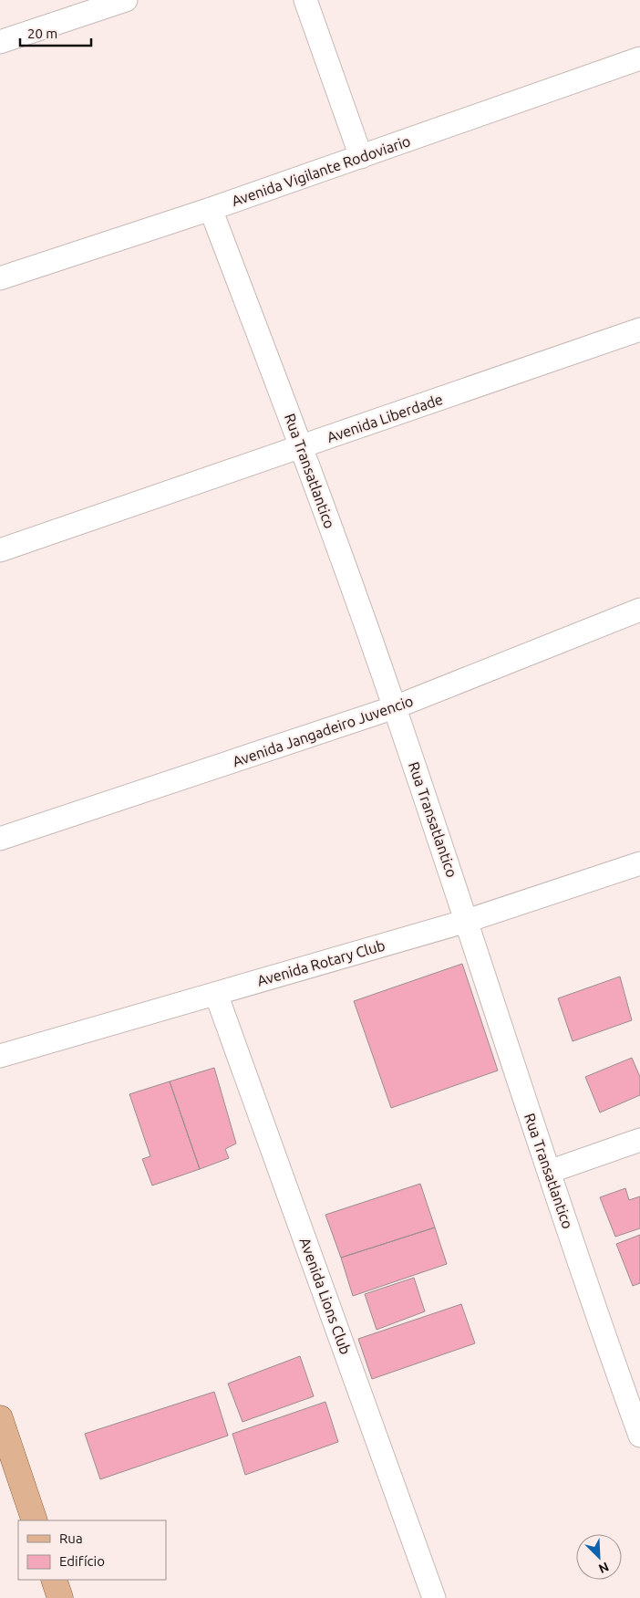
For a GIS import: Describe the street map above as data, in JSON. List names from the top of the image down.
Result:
{
  "streets": {
    "street": [
      "Avenida Vigilante Rodoviario",
      "Avenida Liberdade",
      "Rua Transatlantico",
      "Avenida Jangadeiro Juvencio",
      "Avenida Rotary Club",
      "Avenida Lions Club"
    ]
  },
  "crossings": [
    ["Avenida Vigilante Rodoviario", "Rua Transatlantico"],
    ["Avenida Liberdade", "Rua Transatlantico"],
    ["Rua Transatlantico", "Avenida Jangadeiro Juvencio"],
    ["Rua Transatlantico", "Avenida Rotary Club"],
    ["Avenida Rotary Club", "Avenida Lions Club"]
  ],
  "legend": ["Rua", "Edifício"],
  "scale_bar": "20 m",
  "north": "bottom right"
}
